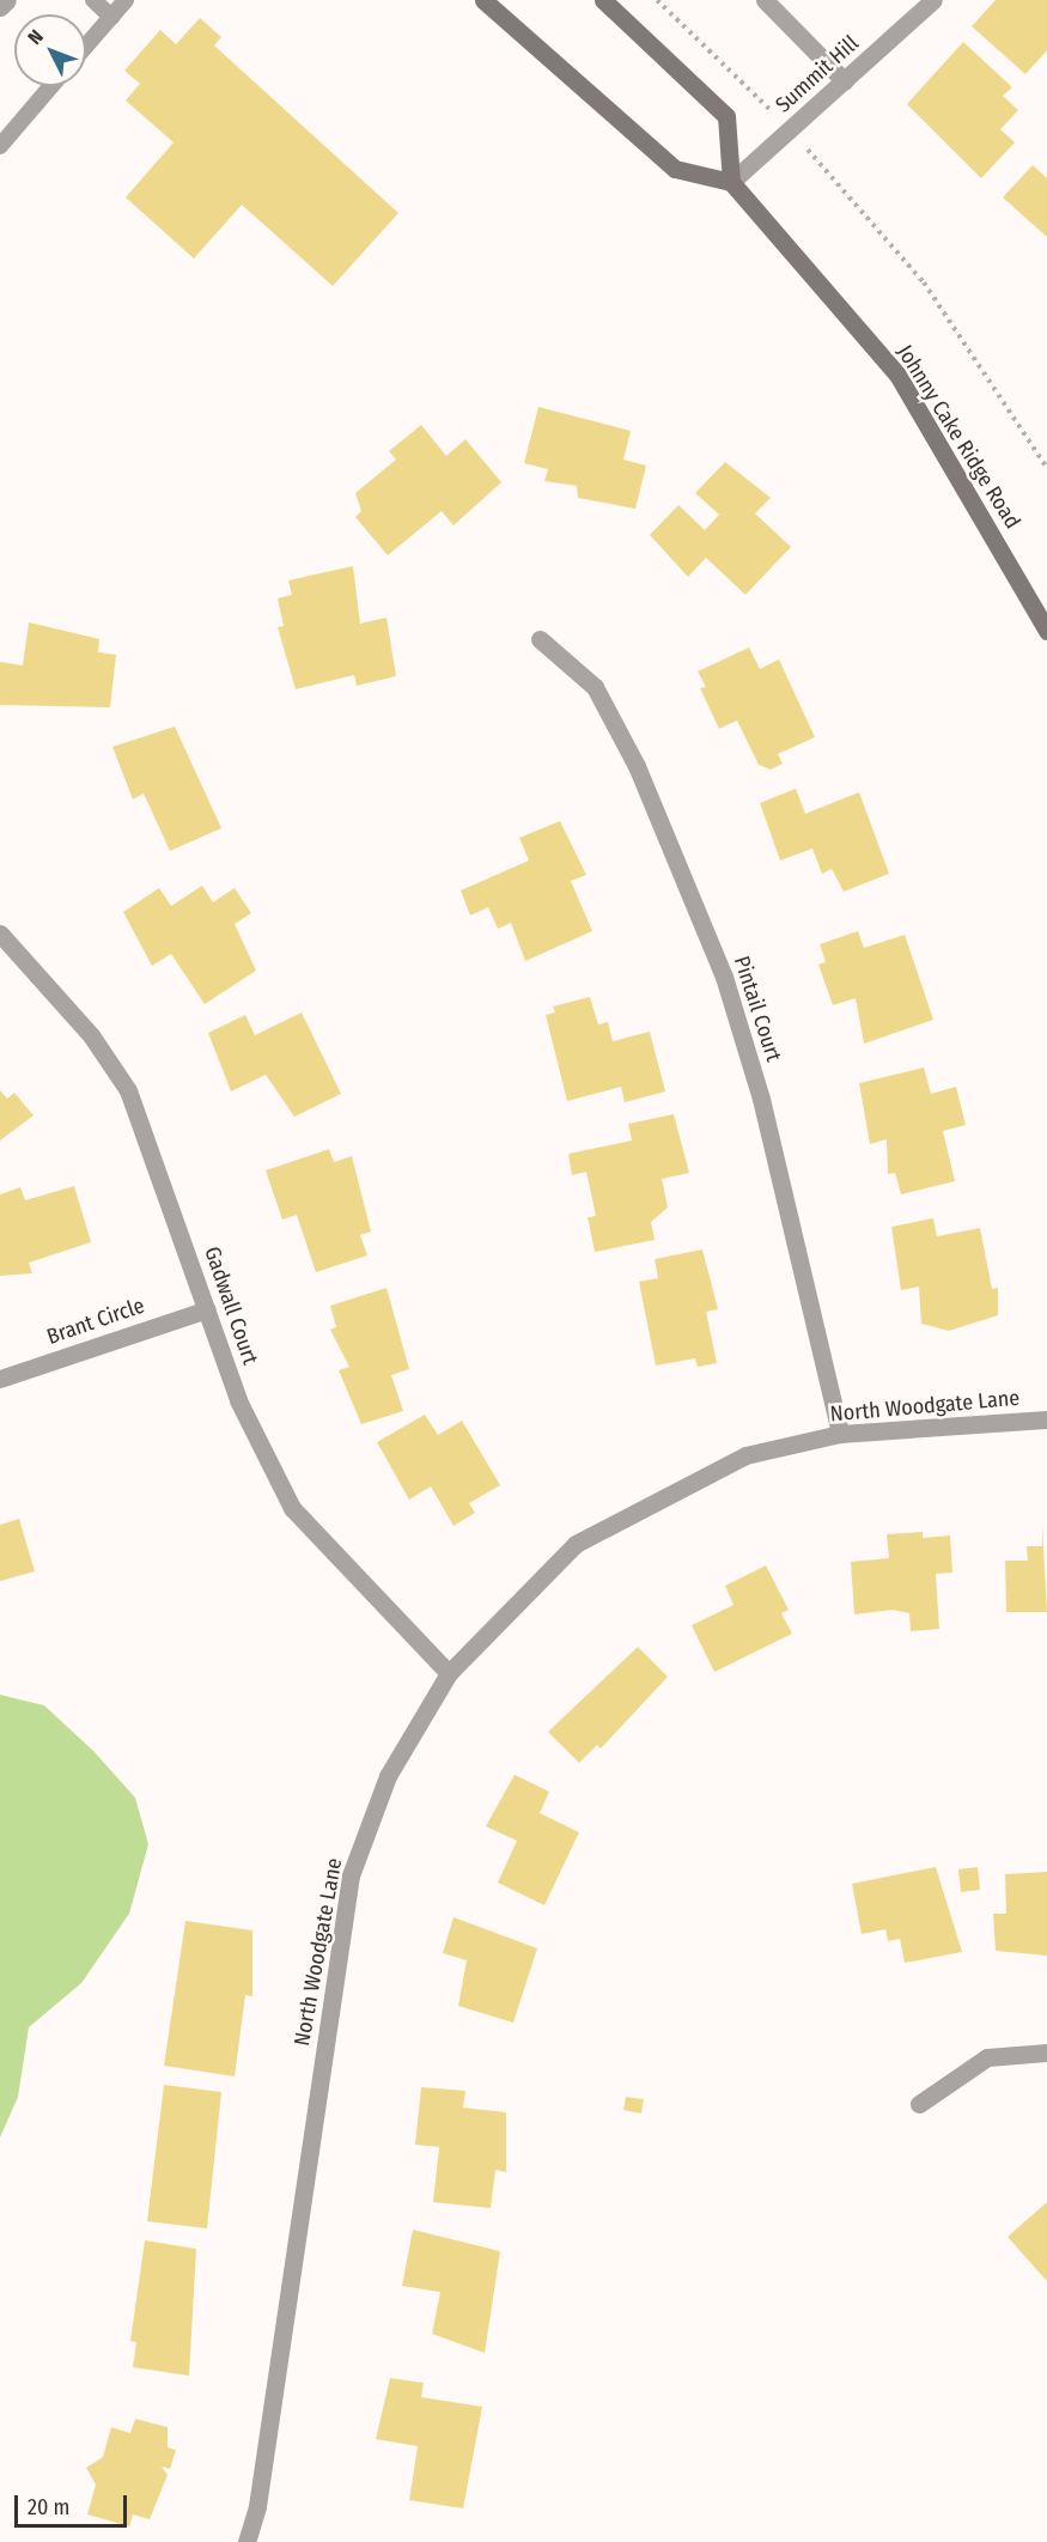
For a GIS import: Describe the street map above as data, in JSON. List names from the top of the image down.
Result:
{
  "streets": {
    "street": [
      "Summit Hill",
      "Johnny Cake Ridge Road",
      "Pintail Court",
      "Gadwall Court",
      "Brant Circle",
      "North Woodgate Lane"
    ]
  },
  "crossings": [
    ["Summit Hill", "Johnny Cake Ridge Road"],
    ["Pintail Court", "North Woodgate Lane"],
    ["Gadwall Court", "Brant Circle"],
    ["Gadwall Court", "North Woodgate Lane"]
  ],
  "scale_bar": "20 m",
  "north": "top left"
}
